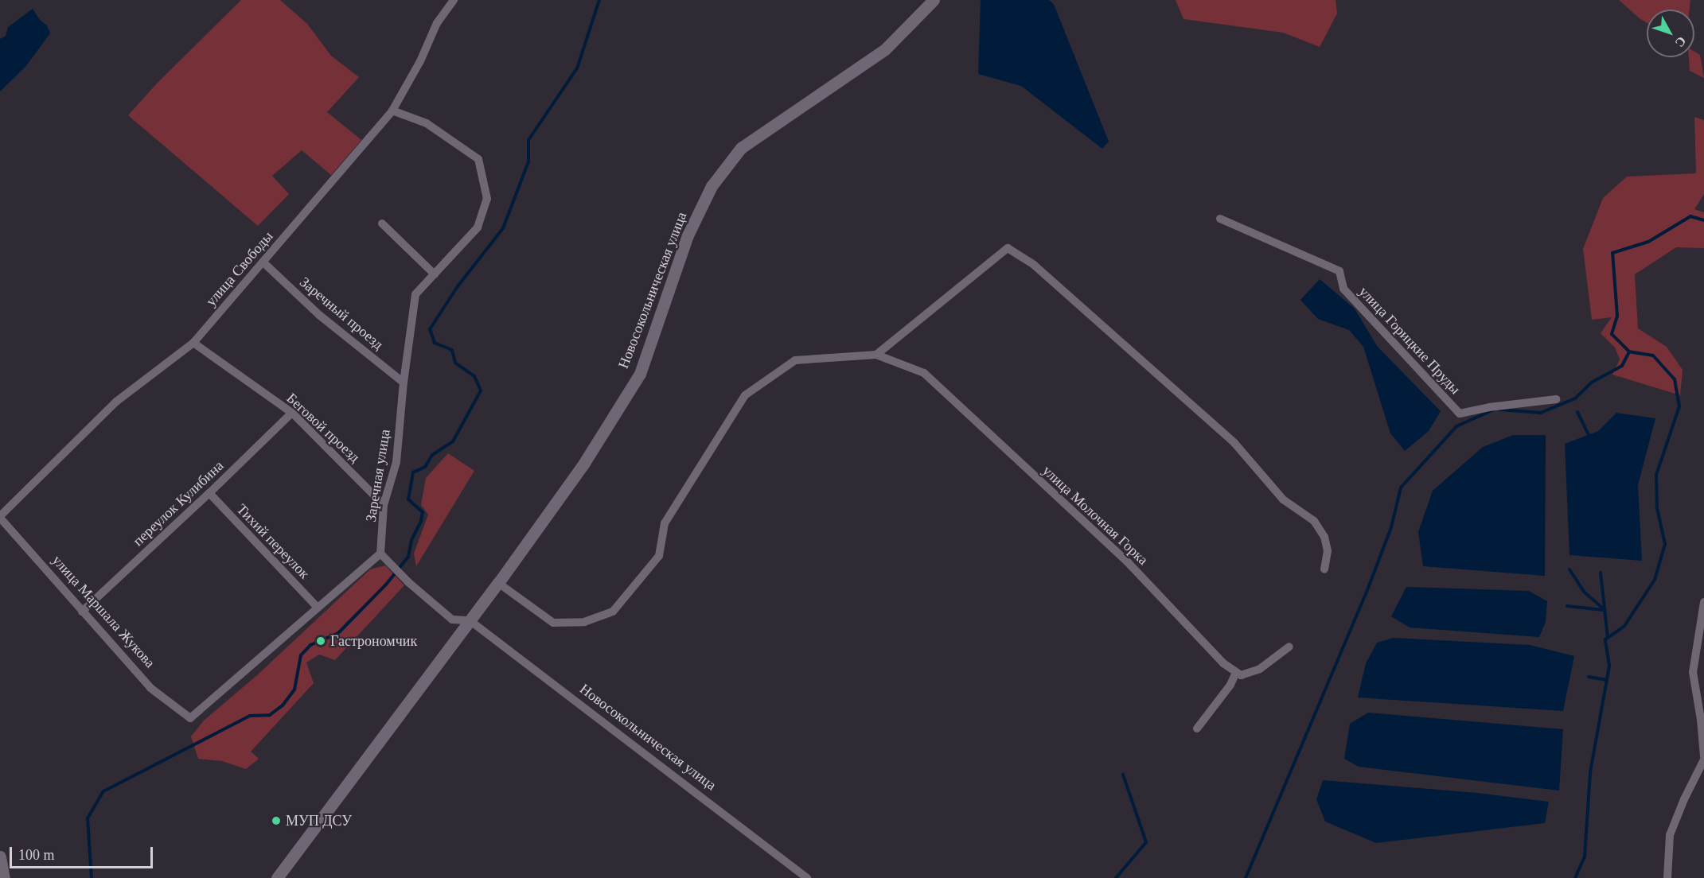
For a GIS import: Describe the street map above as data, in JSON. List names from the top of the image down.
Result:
{
  "streets": {
    "main road": ["Новосокольническая улица"],
    "street": [
      "улица Свободы",
      "Заречный проезд",
      "улица Горицкие Пруды",
      "Беговой проезд",
      "Заречная улица",
      "переулок Кулибина",
      "улица Молочная Горка",
      "Тихий переулок",
      "улица Маршала Жукова"
    ]
  },
  "crossings": [
    ["улица Свободы", "Заречный проезд"],
    ["улица Свободы", "Беговой проезд"],
    ["улица Свободы", "Заречная улица"],
    ["улица Свободы", "улица Маршала Жукова"],
    ["Заречный проезд", "Заречная улица"],
    ["Беговой проезд", "Заречная улица"],
    ["Беговой проезд", "переулок Кулибина"],
    ["переулок Кулибина", "Тихий переулок"],
    ["переулок Кулибина", "улица Маршала Жукова"],
    ["Тихий переулок", "улица Маршала Жукова"]
  ],
  "places": ["Гастрономчик", "МУП ДСУ"],
  "scale_bar": "100 m",
  "north": "bottom right"
}
